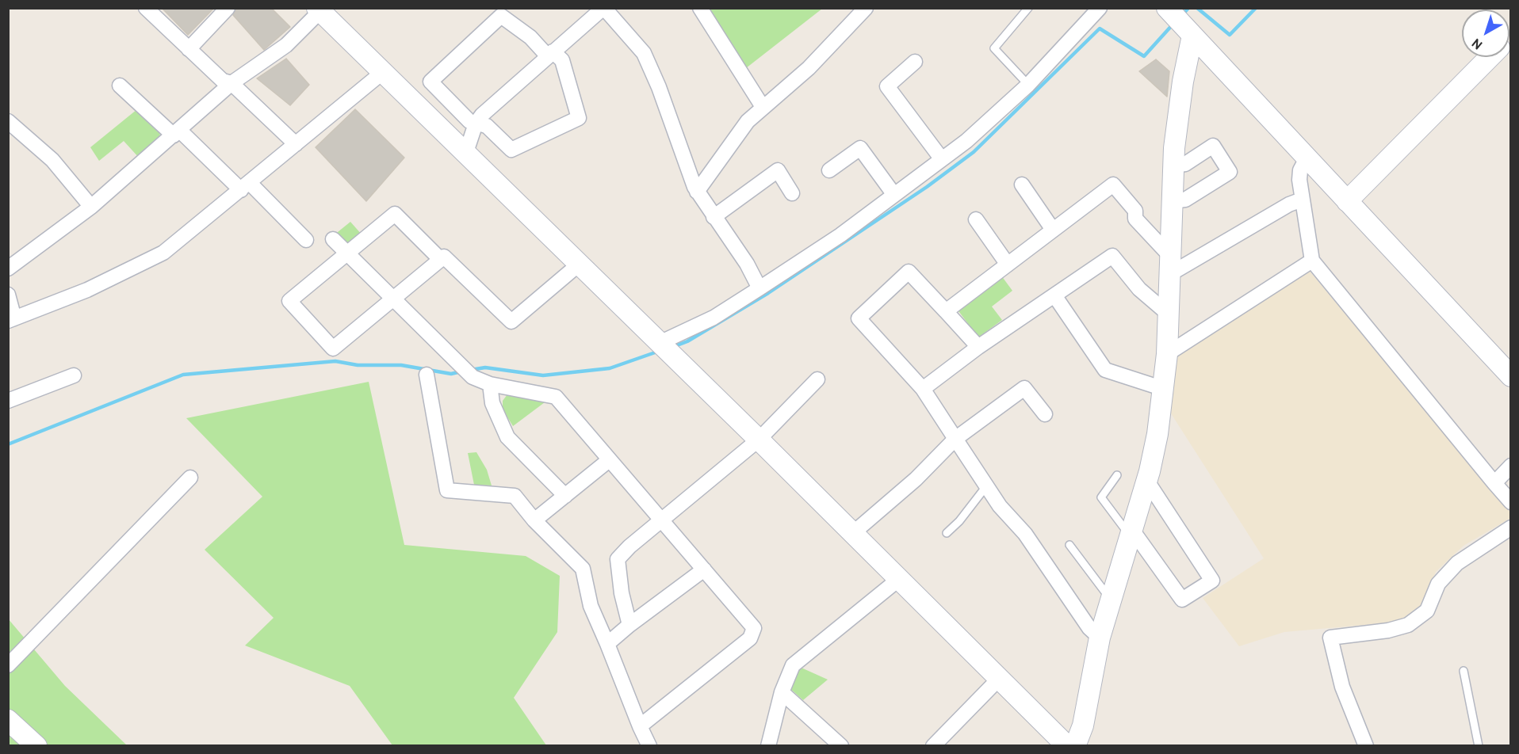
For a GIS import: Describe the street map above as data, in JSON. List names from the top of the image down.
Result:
{
  "north": "bottom left"
}
